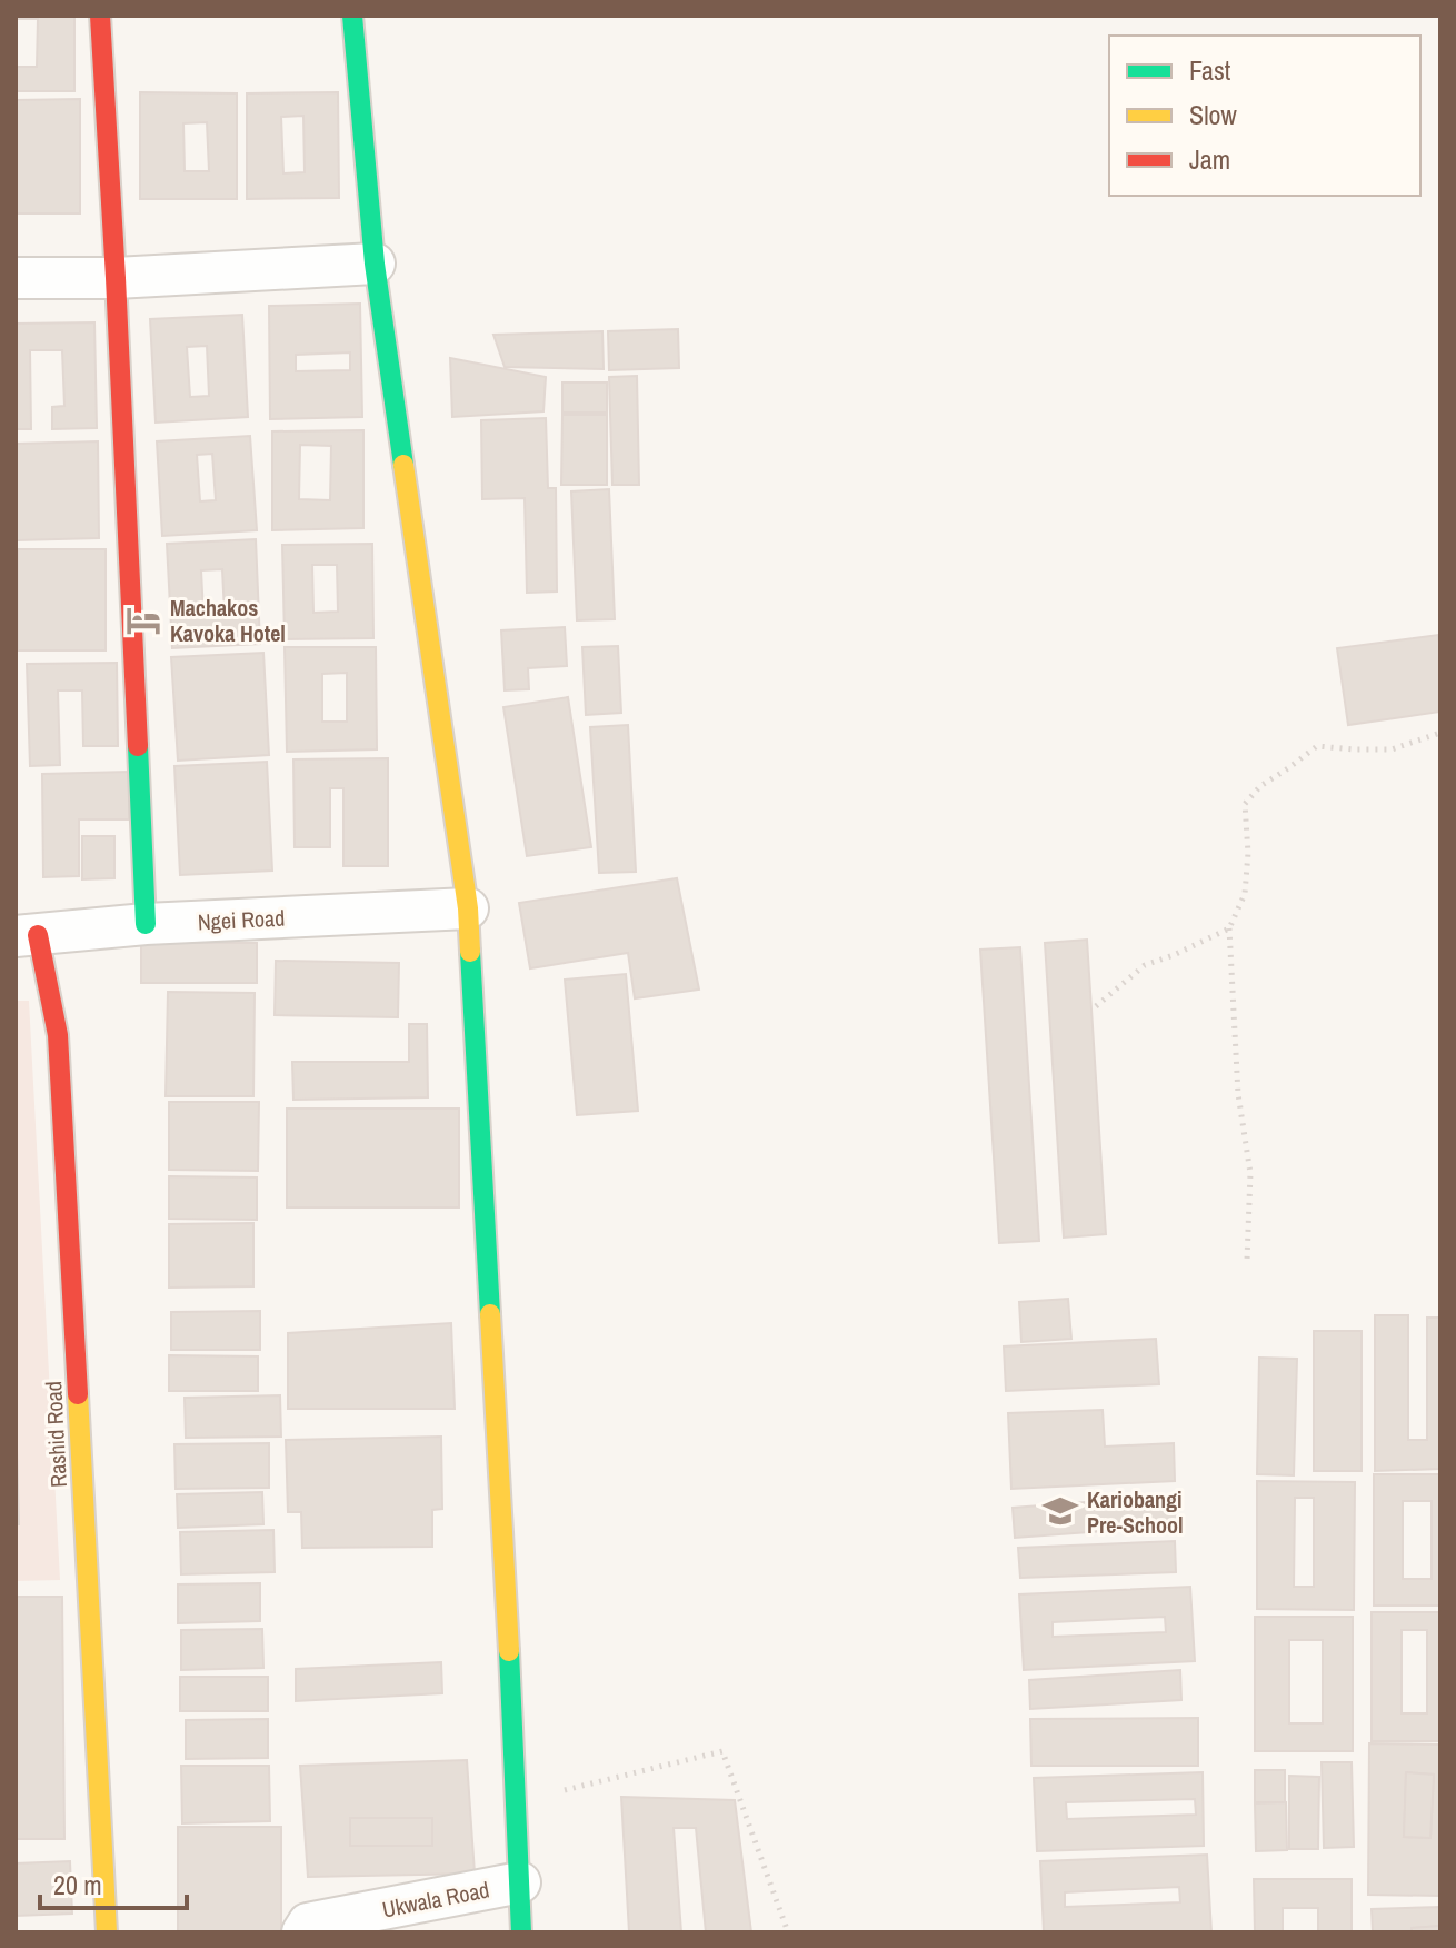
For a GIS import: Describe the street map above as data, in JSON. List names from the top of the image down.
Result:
{
  "streets": {
    "street": ["Ngei Road", "Rashid Road", "Ukwala Road"]
  },
  "crossings": [
    ["Ngei Road", "Rashid Road"]
  ],
  "places": {
    "hotel": ["Machakos Kavoka Hotel"],
    "school or university": ["Kariobangi Pre-School"]
  },
  "legend": ["Fast", "Slow", "Jam"],
  "scale_bar": "20 m"
}
